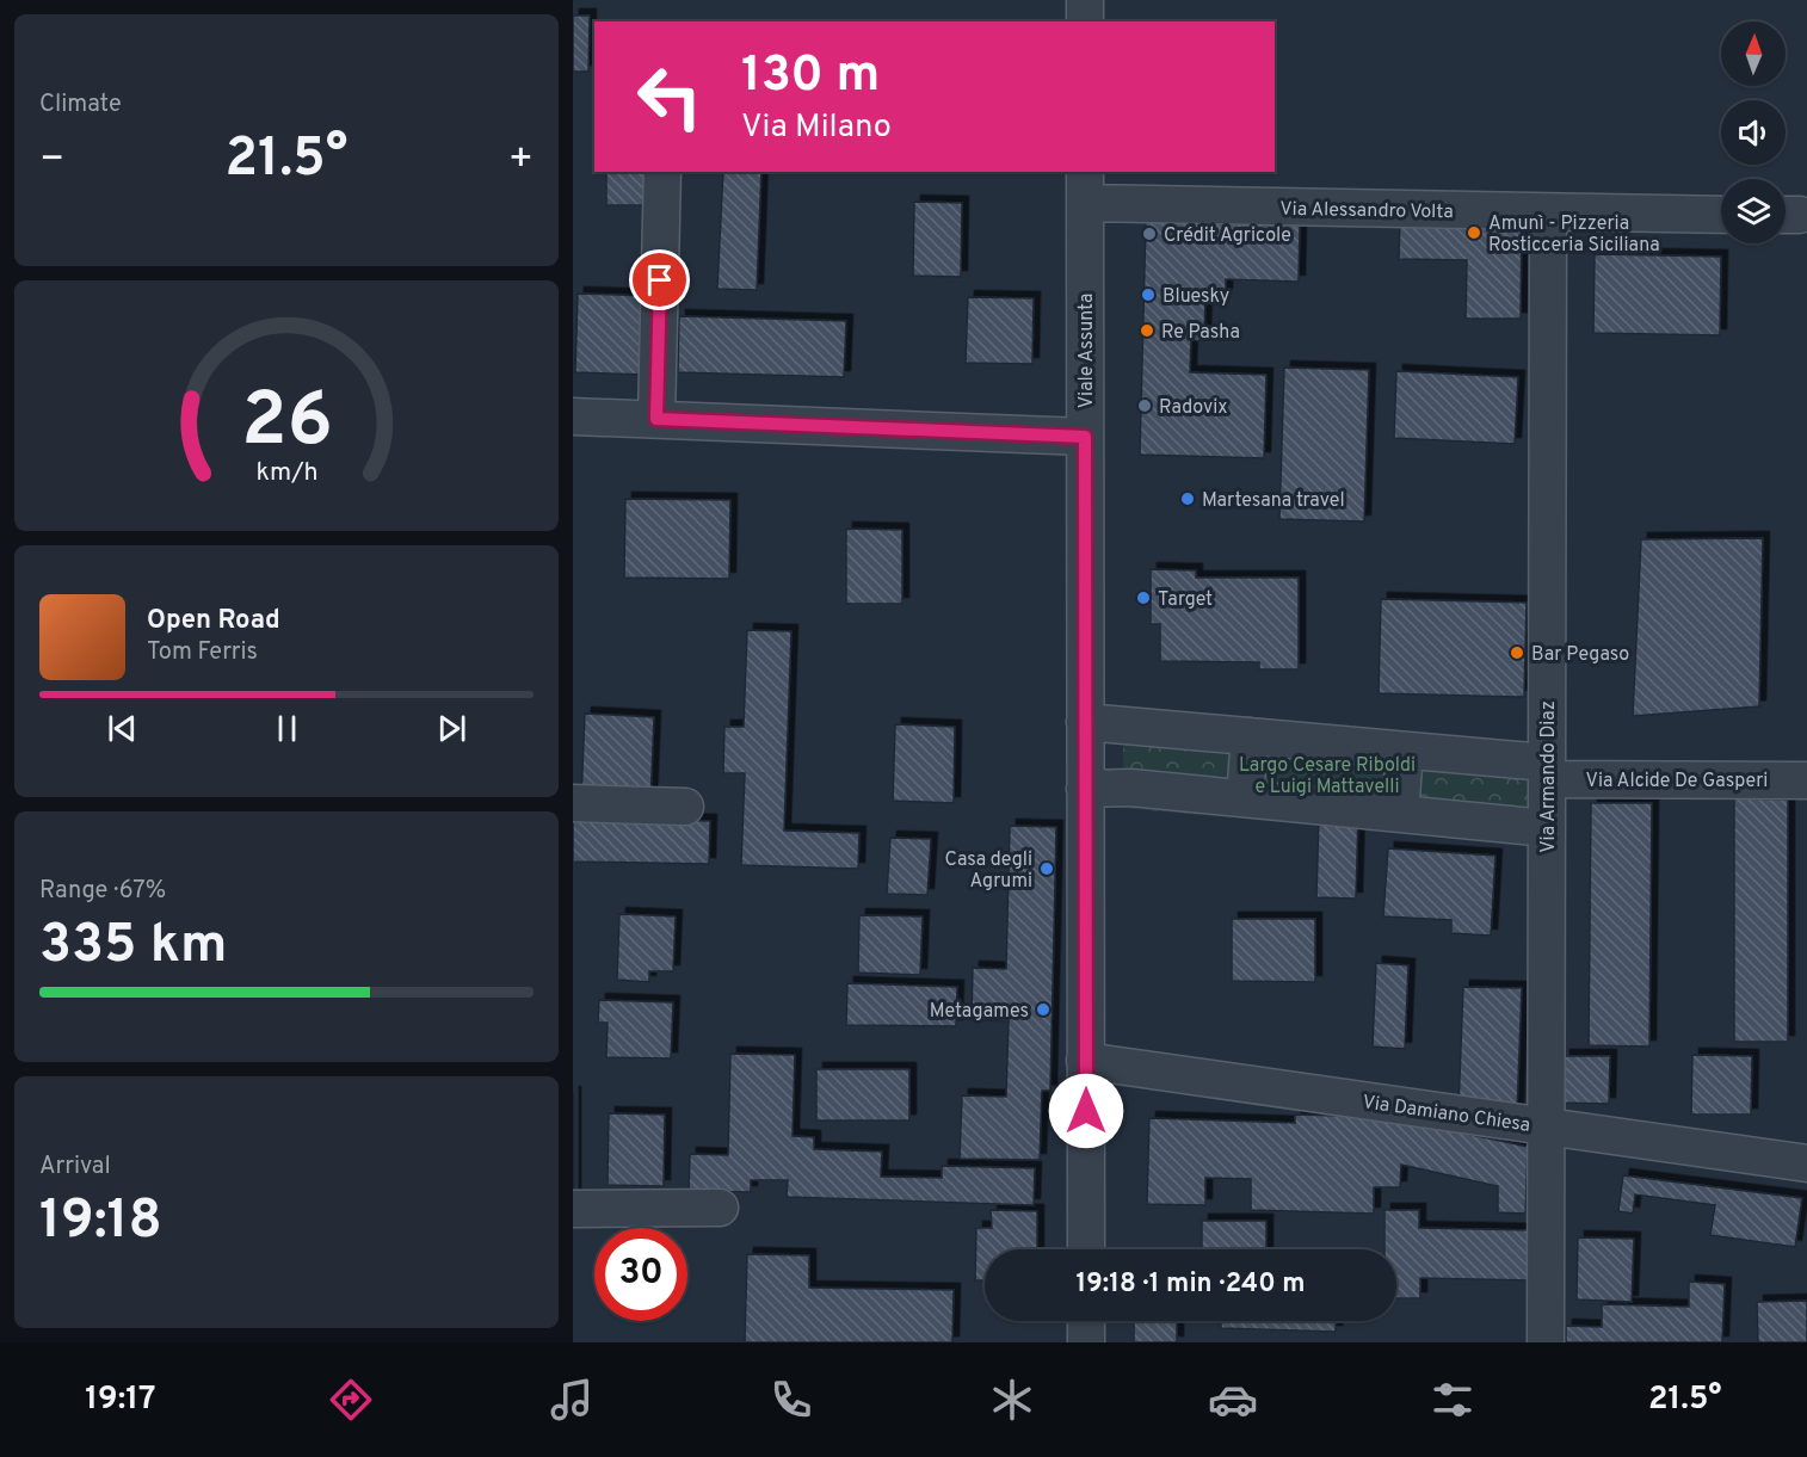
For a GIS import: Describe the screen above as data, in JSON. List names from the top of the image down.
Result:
{
  "streets": {
    "street": [
      "Via Alessandro Volta",
      "Viale Assunta",
      "Via Armando Diaz",
      "Via Alcide De Gasperi",
      "Via Damiano Chiesa"
    ]
  },
  "crossings": [
    ["Via Alessandro Volta", "Viale Assunta"],
    ["Via Alessandro Volta", "Via Armando Diaz"],
    ["Viale Assunta", "Via Damiano Chiesa"],
    ["Via Armando Diaz", "Via Alcide De Gasperi"],
    ["Via Armando Diaz", "Via Damiano Chiesa"]
  ],
  "parks": ["Largo Cesare Riboldi e Luigi Mattavelli"],
  "places": [
    "Amunì - Pizzeria Rosticceria Siciliana",
    "Crédit Agricole",
    "Bluesky",
    "Re Pasha",
    "Radovix",
    "Martesana travel",
    "Target",
    "Bar Pegaso",
    "Casa degli Agrumi",
    "Metagames"
  ],
  "north": "top",
  "page": {
    "tile": [
      "Climate",
      ["Range · 67%", "335 km"],
      ["Arrival", "19:18"]
    ],
    "turn": ["130 m", "Via Milano"],
    "heat": ["−", "21.5°", "+"],
    "song": ["Open Road", "Tom Ferris"],
    "limit": "30",
    "trip": "19:18 · 1 min · 240 m",
    "tabs": ["19:17", "21.5°"],
    "gauge": ["26", "km/h"]
  }
}
